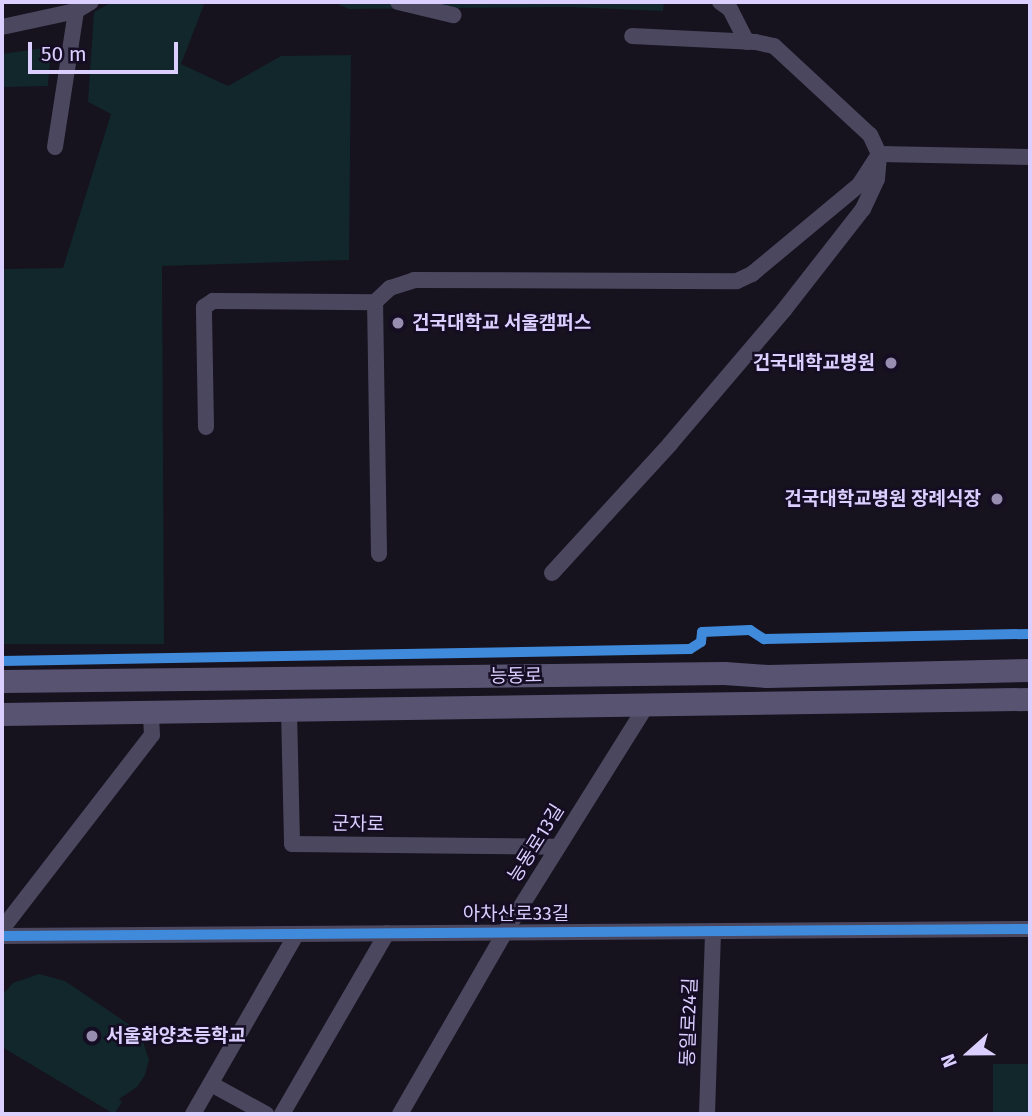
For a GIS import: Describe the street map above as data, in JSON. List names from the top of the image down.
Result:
{
  "streets": {
    "main road": ["능동로"],
    "street": [
      "군자로",
      "능동로13길",
      "아차산로33길",
      "동일로24길"
    ]
  },
  "crossings": [
    ["능동로", "군자로"],
    ["능동로", "능동로13길"],
    ["군자로", "능동로13길"],
    ["능동로13길", "아차산로33길"],
    ["아차산로33길", "동일로24길"]
  ],
  "places": [
    "건국대학교 서울캠퍼스",
    "건국대학교병원",
    "건국대학교병원 장례식장",
    "서울화양초등학교"
  ],
  "scale_bar": "50 m",
  "north": "left"
}
